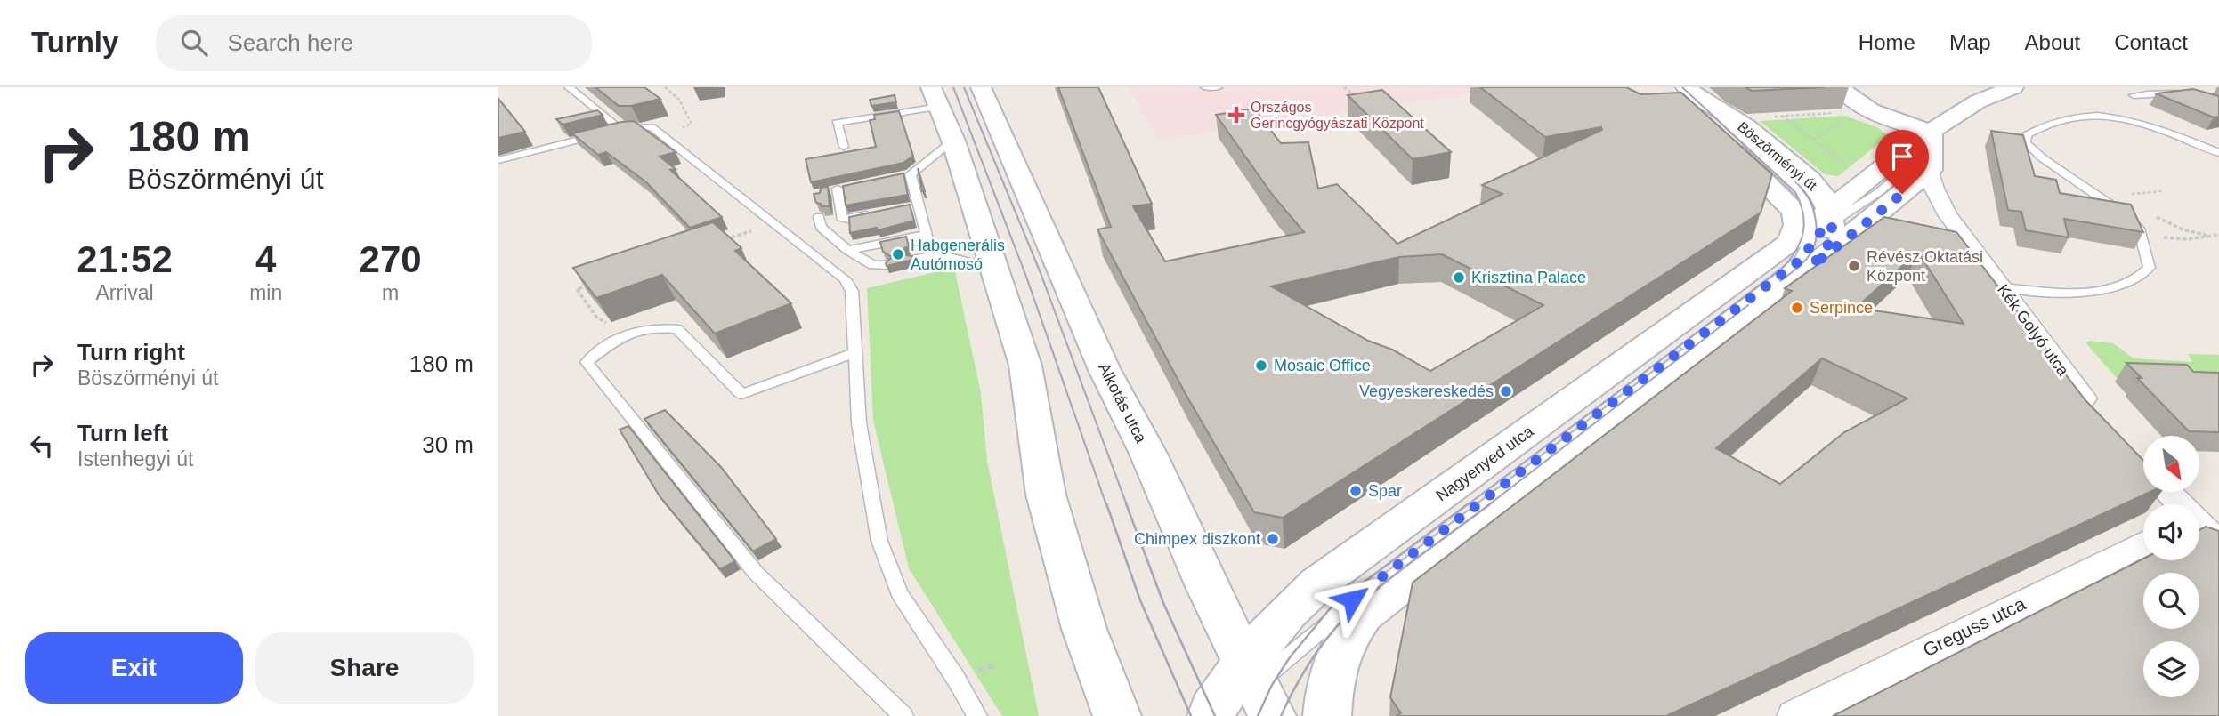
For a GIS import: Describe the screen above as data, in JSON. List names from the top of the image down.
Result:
{
  "streets": {
    "street": [
      "Böszörményi út",
      "Kék Golyó utca",
      "Alkotás utca",
      "Nagyenyed utca",
      "Greguss utca"
    ]
  },
  "crossings": [
    ["Böszörményi út", "Nagyenyed utca"],
    ["Alkotás utca", "Nagyenyed utca"]
  ],
  "places": {
    "health": ["Országos Gerincgyógyászati Központ"],
    "other": [
      "Habgenerális Autómosó",
      "Révész Oktatási Központ",
      "Krisztina Palace",
      "Serpince",
      "Mosaic Office",
      "Vegyeskereskedés",
      "Spar",
      "Chimpex diszkont"
    ]
  },
  "north": "bottom right",
  "page": {
    "header": "Turnly",
    "search": "Search here",
    "nav": [
      "Home",
      "Map",
      "About",
      "Contact"
    ],
    "turn": ["180 m", "Böszörményi út"],
    "eta": [
      "21:52",
      "Arrival",
      "4",
      "min",
      "270",
      "m"
    ],
    "list": [
      {
        "name": "Turn right",
        "note": "Böszörményi út",
        "value": "180 m"
      },
      {
        "name": "Turn left",
        "note": "Istenhegyi út",
        "value": "30 m"
      }
    ],
    "buttons": ["Exit", "Share"]
  }
}
